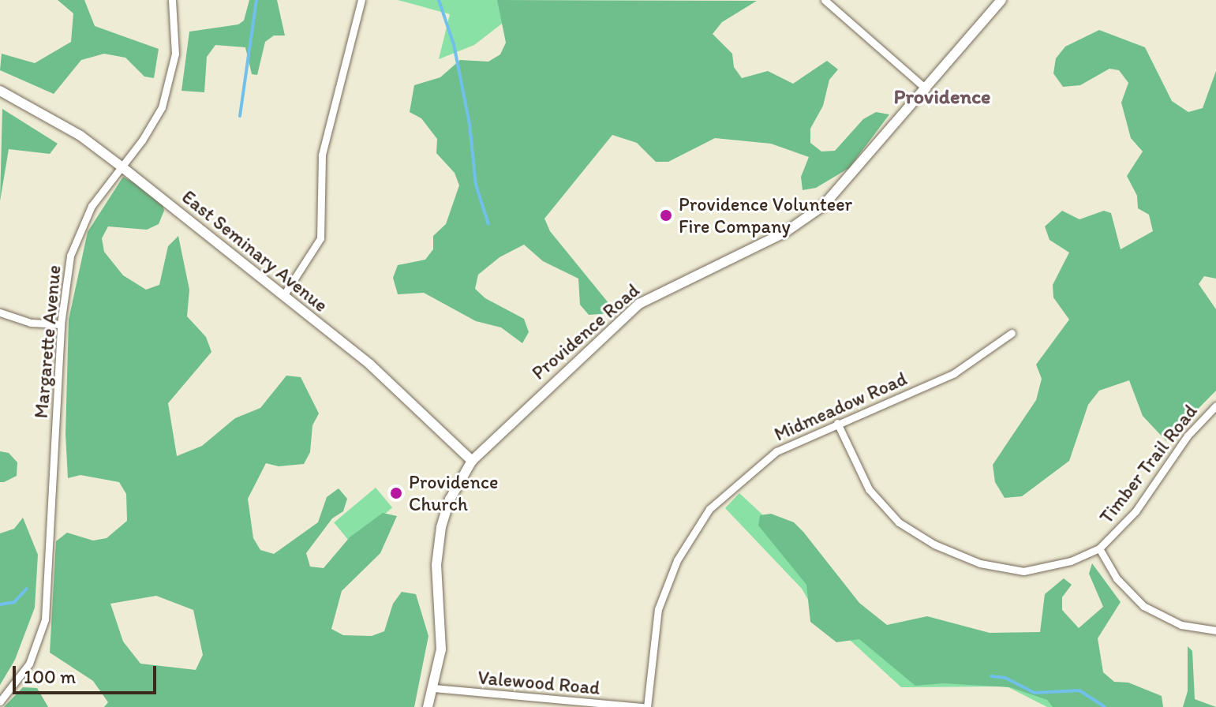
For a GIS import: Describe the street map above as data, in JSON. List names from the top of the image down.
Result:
{
  "streets": {
    "street": [
      "East Seminary Avenue",
      "Providence Road",
      "Margarette Avenue",
      "Midmeadow Road",
      "Timber Trail Road",
      "Valewood Road"
    ]
  },
  "crossings": [
    ["East Seminary Avenue", "Providence Road"],
    ["East Seminary Avenue", "Margarette Avenue"],
    ["Providence Road", "Valewood Road"],
    ["Midmeadow Road", "Timber Trail Road"],
    ["Midmeadow Road", "Valewood Road"]
  ],
  "districts": ["Providence"],
  "places": ["Providence Volunteer Fire Company", "Providence Church"],
  "scale_bar": "100 m"
}
